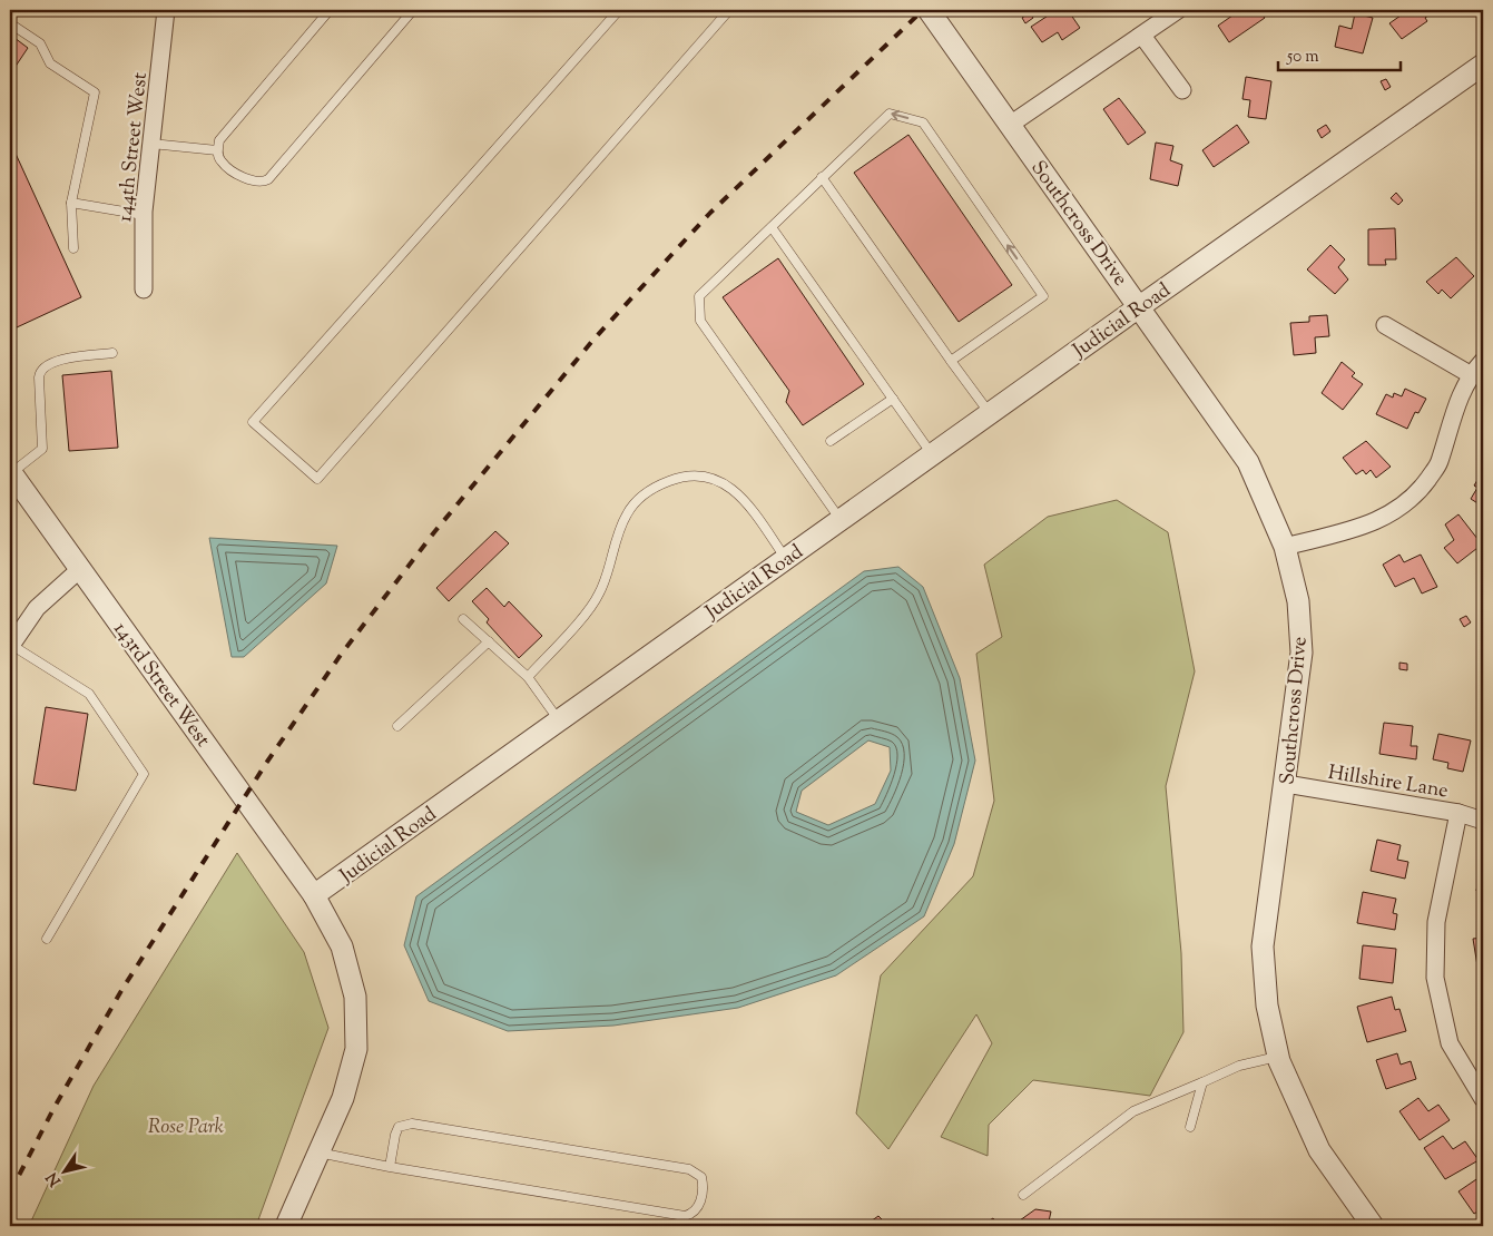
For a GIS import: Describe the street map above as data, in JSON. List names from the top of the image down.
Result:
{
  "streets": {
    "street": [
      "144th Street West",
      "Southcross Drive",
      "Judicial Road",
      "143rd Street West",
      "Hillshire Lane"
    ]
  },
  "crossings": [
    ["Southcross Drive", "Judicial Road"],
    ["Southcross Drive", "Hillshire Lane"],
    ["Judicial Road", "143rd Street West"]
  ],
  "parks": ["Rose Park"],
  "scale_bar": "50 m",
  "north": "bottom left"
}
